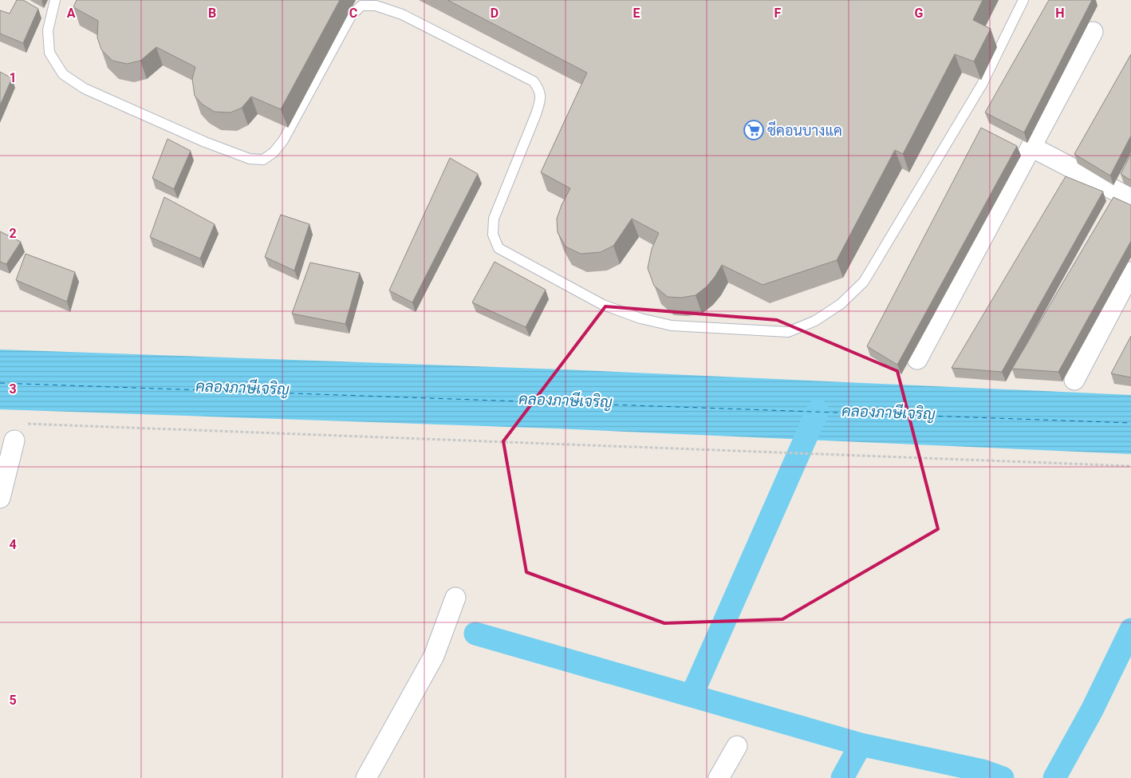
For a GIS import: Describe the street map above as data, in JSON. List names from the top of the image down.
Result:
{
  "water": ["คลองภาษีเจริญ"],
  "places": {
    "supermarket": ["ซีคอนบางแค"]
  },
  "grid": {
    "columns": [
      "A",
      "B",
      "C",
      "D",
      "E",
      "F",
      "G",
      "H"
    ],
    "rows": [
      "1",
      "2",
      "3",
      "4",
      "5"
    ]
  }
}
